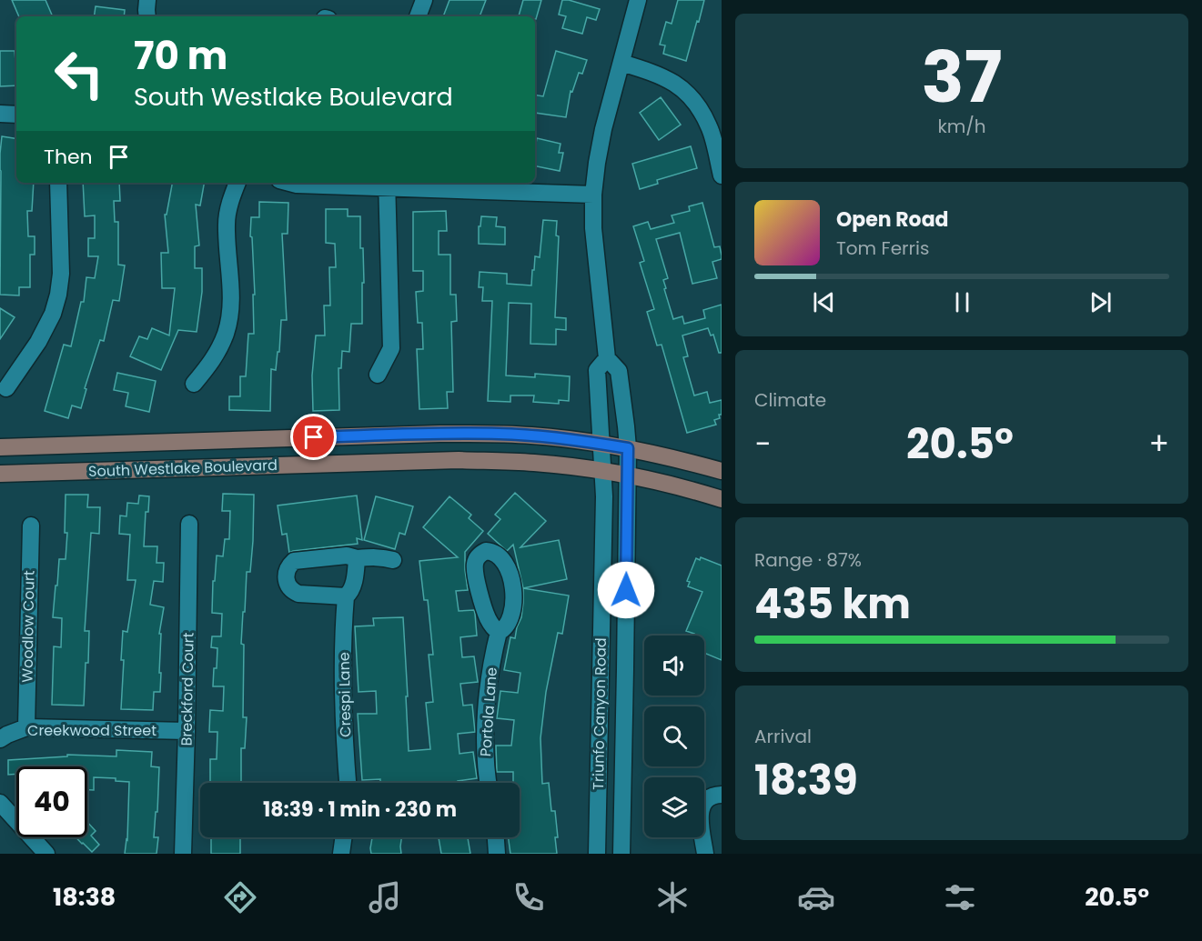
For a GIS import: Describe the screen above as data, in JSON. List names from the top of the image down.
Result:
{
  "streets": {
    "main road": ["South Westlake Boulevard"],
    "street": [
      "Woodlow Court",
      "Breckford Court",
      "Crespi Lane",
      "Portola Lane",
      "Triunfo Canyon Road",
      "Creekwood Street"
    ]
  },
  "crossings": [
    ["South Westlake Boulevard", "Triunfo Canyon Road"],
    ["Woodlow Court", "Creekwood Street"],
    ["Breckford Court", "Creekwood Street"]
  ],
  "page": {
    "tile": [
      ["37", "km/h"],
      "Climate",
      ["Range · 87%", "435 km"],
      ["Arrival", "18:39"]
    ],
    "turn": ["70 m", "South Westlake Boulevard"],
    "then": "Then",
    "song": ["Open Road", "Tom Ferris"],
    "heat": ["−", "20.5°", "+"],
    "limit": "40",
    "trip": "18:39 · 1 min · 230 m",
    "tabs": ["18:38", "20.5°"]
  }
}
